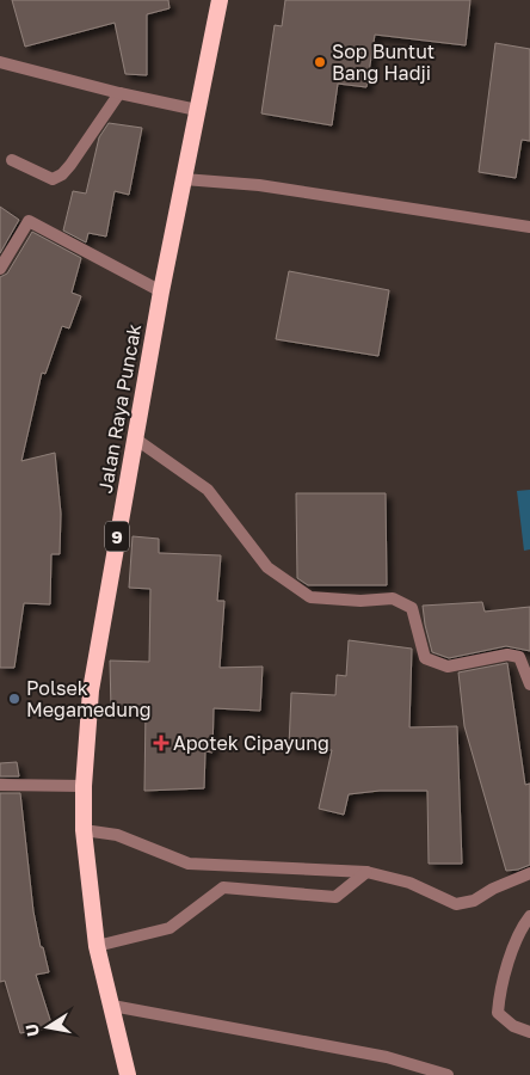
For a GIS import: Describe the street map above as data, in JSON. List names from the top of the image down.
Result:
{
  "streets": {
    "highway": ["Jalan Raya Puncak", "9"]
  },
  "places": {
    "other": ["Sop Buntut Bang Hadji", "Polsek Megamedung"],
    "health": ["Apotek Cipayung"]
  },
  "north": "left"
}
